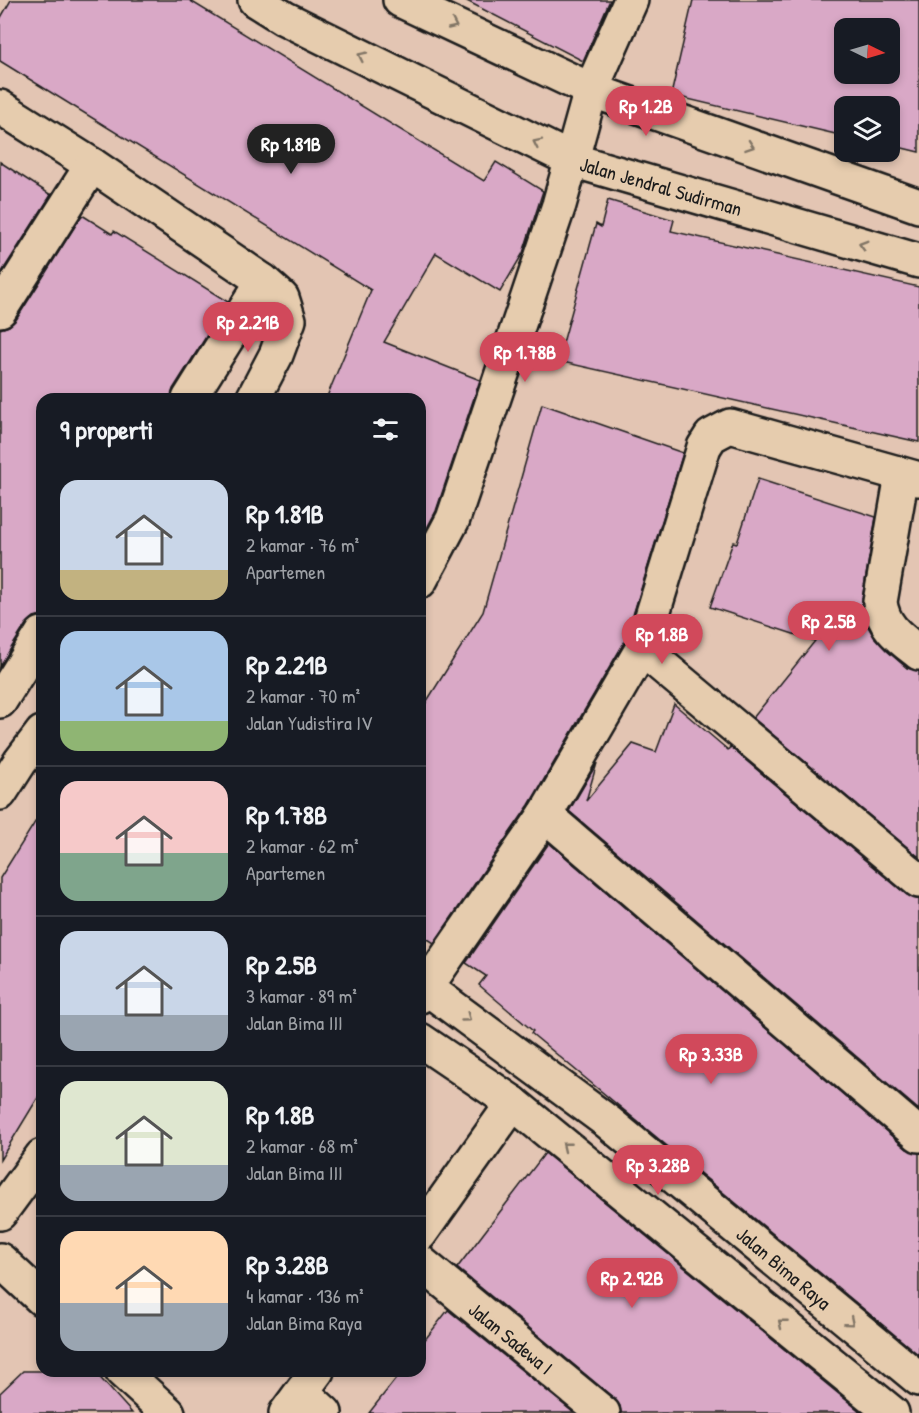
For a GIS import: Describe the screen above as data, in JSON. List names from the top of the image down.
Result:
{
  "streets": {
    "street": ["Jalan Jendral Sudirman", "Jalan Bima Raya", "Jalan Sadewa I"]
  },
  "north": "right",
  "page": {
    "price": [
      "Rp 1.2B",
      "Rp 1.81B",
      "Rp 2.21B",
      "Rp 1.78B",
      "Rp 2.5B",
      "Rp 1.8B",
      "Rp 3.33B",
      "Rp 3.28B",
      "Rp 2.92B"
    ],
    "heading": "9 properti",
    "list": [
      {
        "name": "Rp 1.81B",
        "note": "2 kamar · 76 m² · Apartemen"
      },
      {
        "name": "Rp 2.21B",
        "note": "2 kamar · 70 m² · Jalan Yudistira IV"
      },
      {
        "name": "Rp 1.78B",
        "note": "2 kamar · 62 m² · Apartemen"
      },
      {
        "name": "Rp 2.5B",
        "note": "3 kamar · 89 m² · Jalan Bima III"
      },
      {
        "name": "Rp 1.8B",
        "note": "2 kamar · 68 m² · Jalan Bima III"
      },
      {
        "name": "Rp 3.28B",
        "note": "4 kamar · 136 m² · Jalan Bima Raya"
      }
    ]
  }
}
